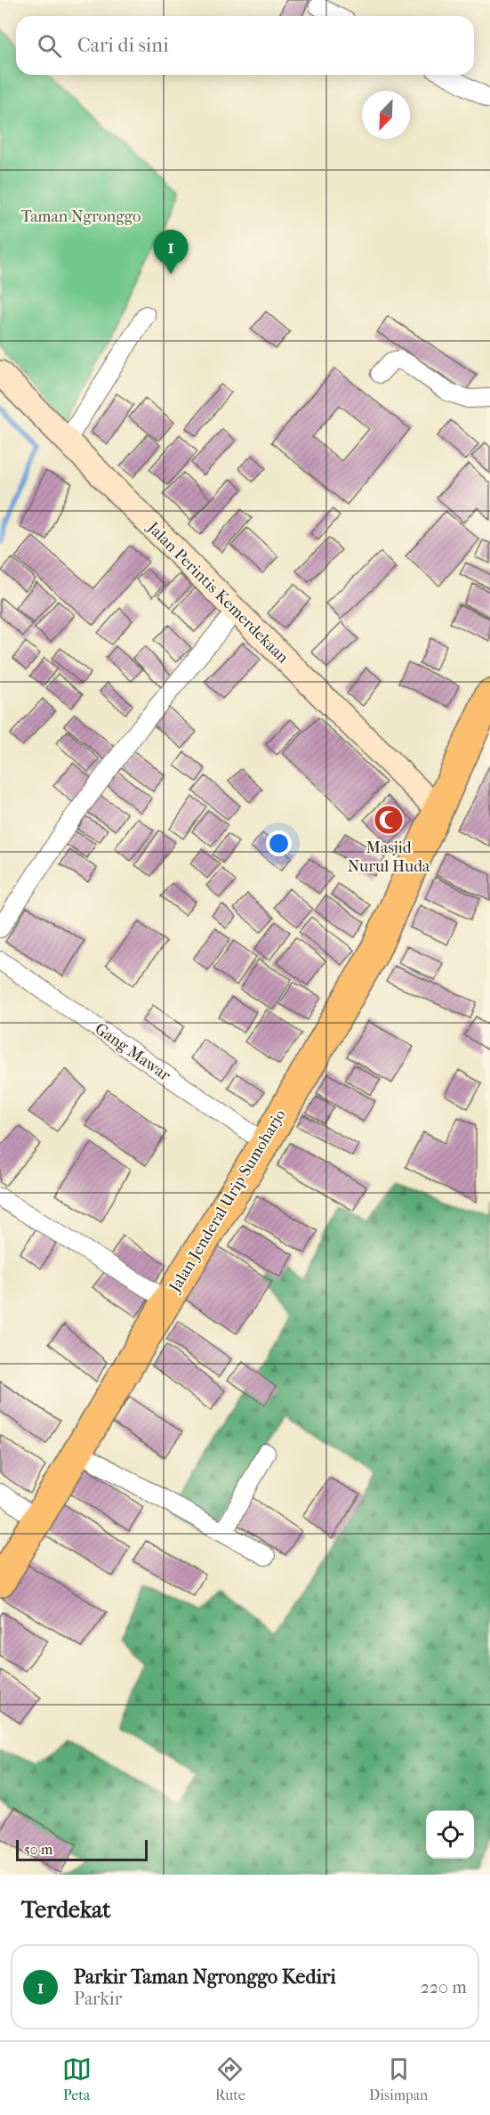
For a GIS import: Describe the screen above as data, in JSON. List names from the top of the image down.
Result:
{
  "streets": {
    "highway": ["Jalan Jenderal Urip Sumoharjo"],
    "main road": ["Jalan Perintis Kemerdekaan"],
    "street": ["Gang Mawar"]
  },
  "crossings": [
    ["Jalan Perintis Kemerdekaan", "Jalan Jenderal Urip Sumoharjo"],
    ["Gang Mawar", "Jalan Jenderal Urip Sumoharjo"]
  ],
  "parks": ["Taman Ngronggo"],
  "places": {
    "mosque": ["Masjid Nurul Huda"]
  },
  "scale_bar": "50 m",
  "north": "bottom left",
  "page": {
    "search": "Cari di sini",
    "pins": "1",
    "scale": "50 m",
    "heading": "Terdekat",
    "list": [
      {
        "mark": "1",
        "name": "Parkir Taman Ngronggo Kediri",
        "note": "Parkir",
        "value": "220 m"
      }
    ],
    "nav": ["Peta", "Rute", "Disimpan"]
  }
}
